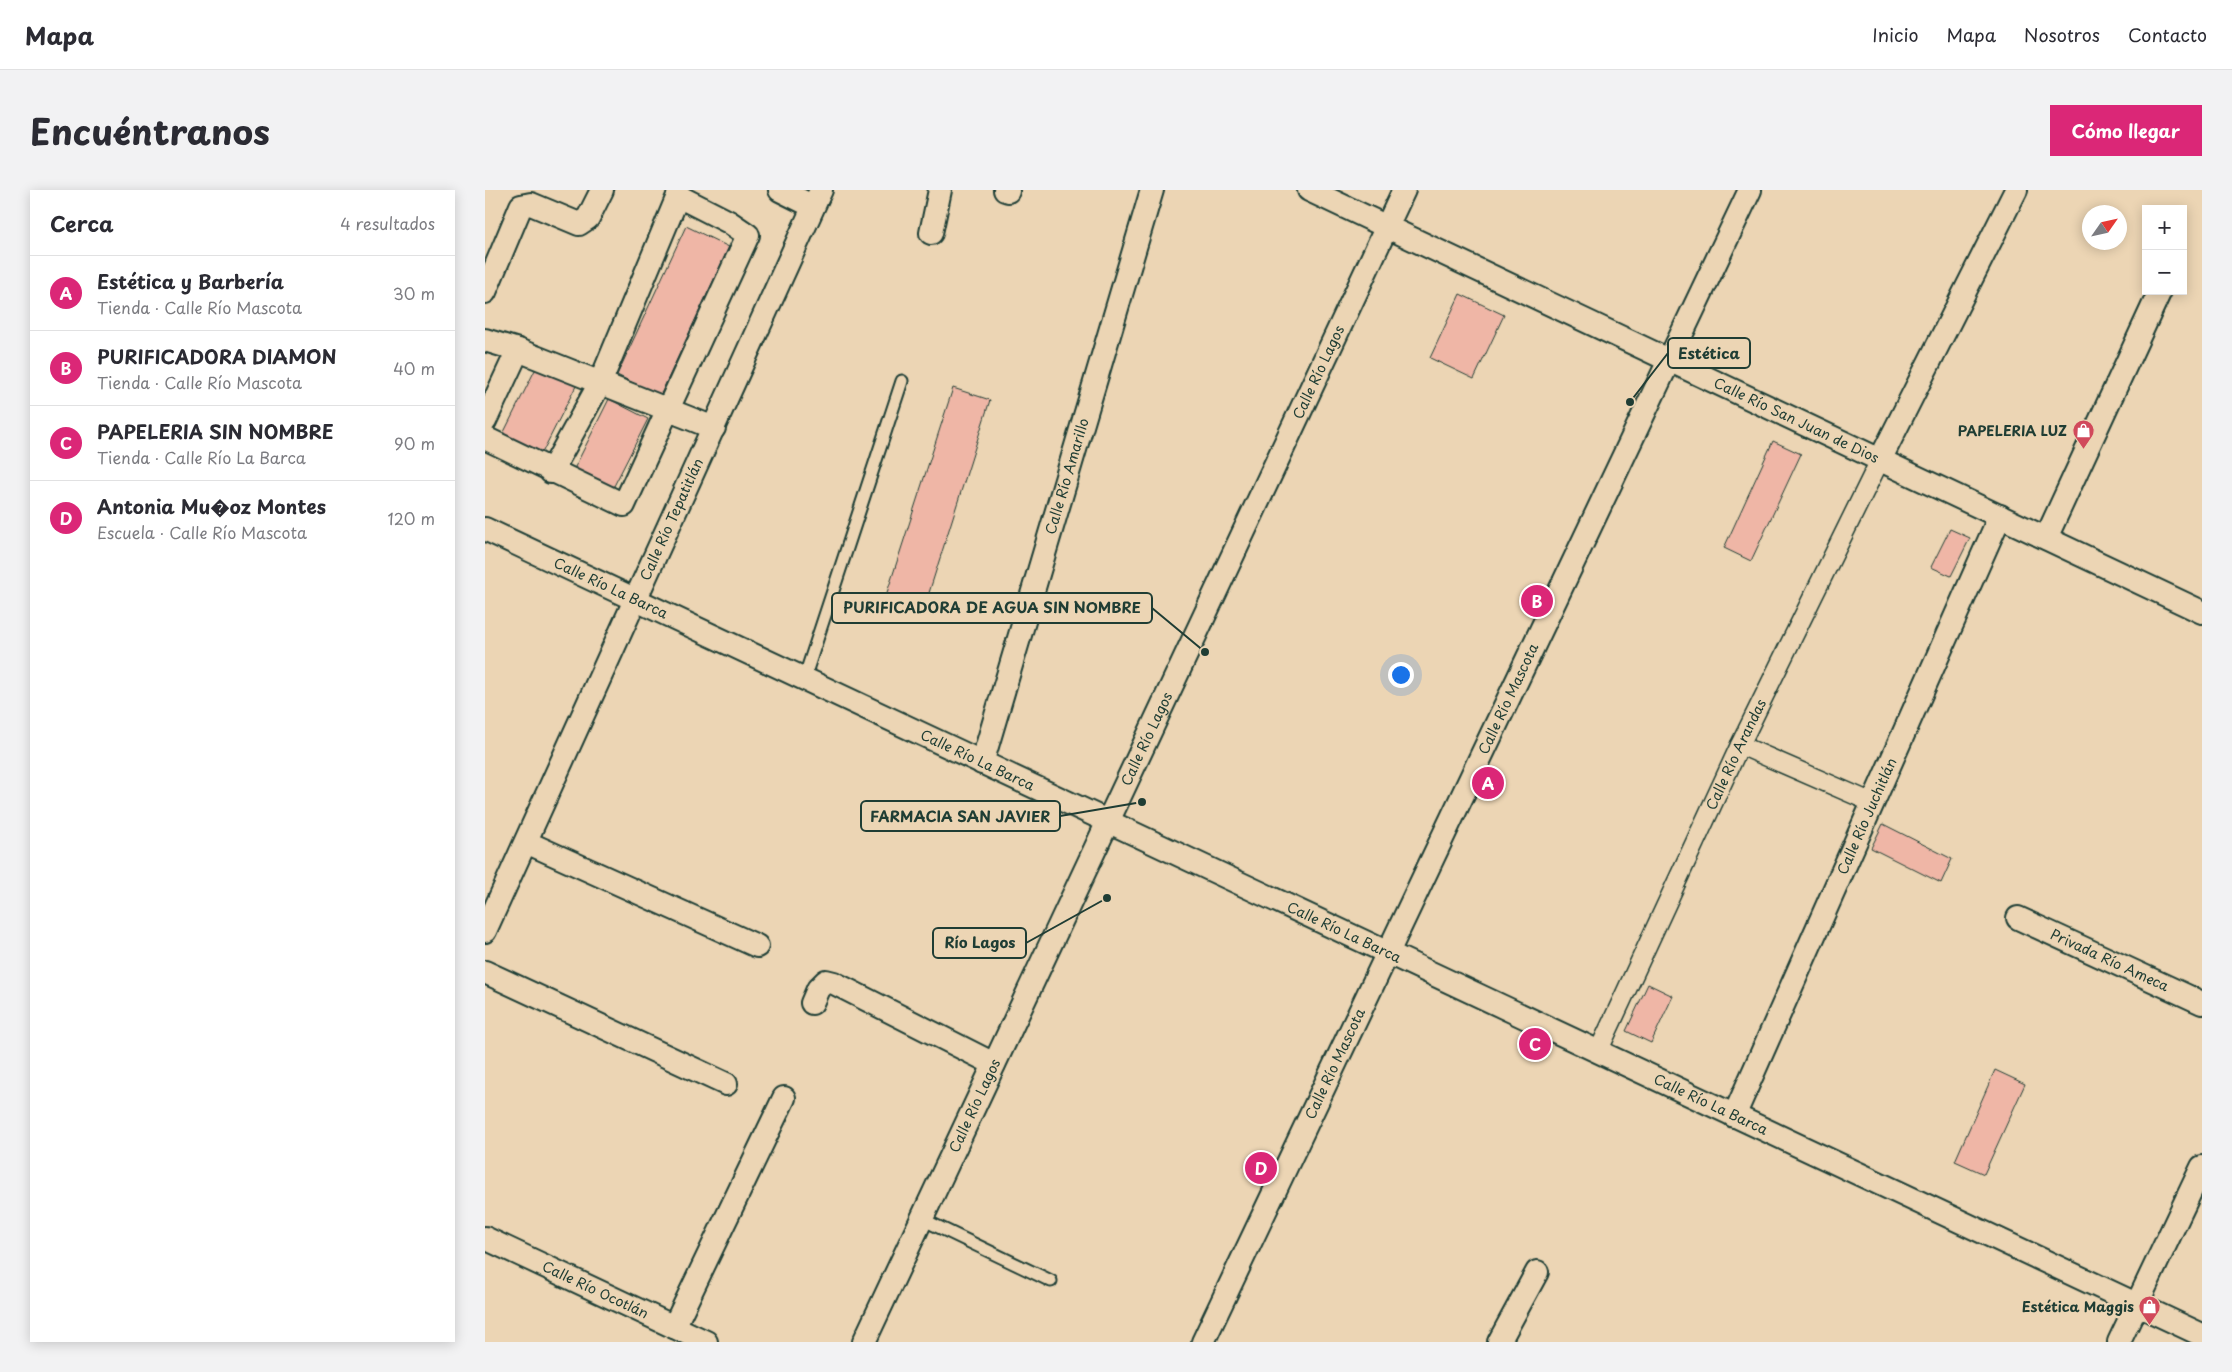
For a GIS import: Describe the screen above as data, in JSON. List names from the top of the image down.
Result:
{
  "streets": {
    "street": [
      "Calle Río Lagos",
      "Calle Río San Juan de Dios",
      "Calle Río Amarillo",
      "Calle Río Tepatitlán",
      "Calle Río La Barca",
      "Calle Río Mascota",
      "Calle Río Arandas",
      "Calle Río Juchitlán",
      "Privada Río Ameca",
      "Calle Río Ocotlán"
    ]
  },
  "crossings": [
    ["Calle Río Lagos", "Calle Río San Juan de Dios"],
    ["Calle Río Lagos", "Calle Río La Barca"],
    ["Calle Río San Juan de Dios", "Calle Río Mascota"],
    ["Calle Río San Juan de Dios", "Calle Río Arandas"],
    ["Calle Río San Juan de Dios", "Calle Río Juchitlán"],
    ["Calle Río Amarillo", "Calle Río La Barca"],
    ["Calle Río Tepatitlán", "Calle Río La Barca"],
    ["Calle Río La Barca", "Calle Río Mascota"],
    ["Calle Río La Barca", "Calle Río Arandas"],
    ["Calle Río La Barca", "Calle Río Juchitlán"]
  ],
  "places": {
    "other": [
      "Estética",
      "PURIFICADORA DE AGUA SIN NOMBRE",
      "FARMACIA SAN JAVIER",
      "Río Lagos"
    ],
    "shop": ["PAPELERIA LUZ", "Estética Maggis"]
  },
  "north": "top right",
  "page": {
    "header": "Mapa",
    "nav": [
      "Inicio",
      "Mapa",
      "Nosotros",
      "Contacto"
    ],
    "title": "Encuéntranos",
    "buttons": "Cómo llegar",
    "heading": ["Cerca", "4 resultados"],
    "map_buttons": ["+", "−"],
    "list": [
      {
        "mark": "A",
        "name": "Estética y Barbería",
        "note": "Tienda · Calle Río Mascota",
        "value": "30 m"
      },
      {
        "mark": "B",
        "name": "PURIFICADORA DIAMON",
        "note": "Tienda · Calle Río Mascota",
        "value": "40 m"
      },
      {
        "mark": "C",
        "name": "PAPELERIA SIN NOMBRE",
        "note": "Tienda · Calle Río La Barca",
        "value": "90 m"
      },
      {
        "mark": "D",
        "name": "Antonia Mu�oz Montes",
        "note": "Escuela · Calle Río Mascota",
        "value": "120 m"
      }
    ],
    "pins": [
      "B",
      "A",
      "C",
      "D"
    ]
  }
}
